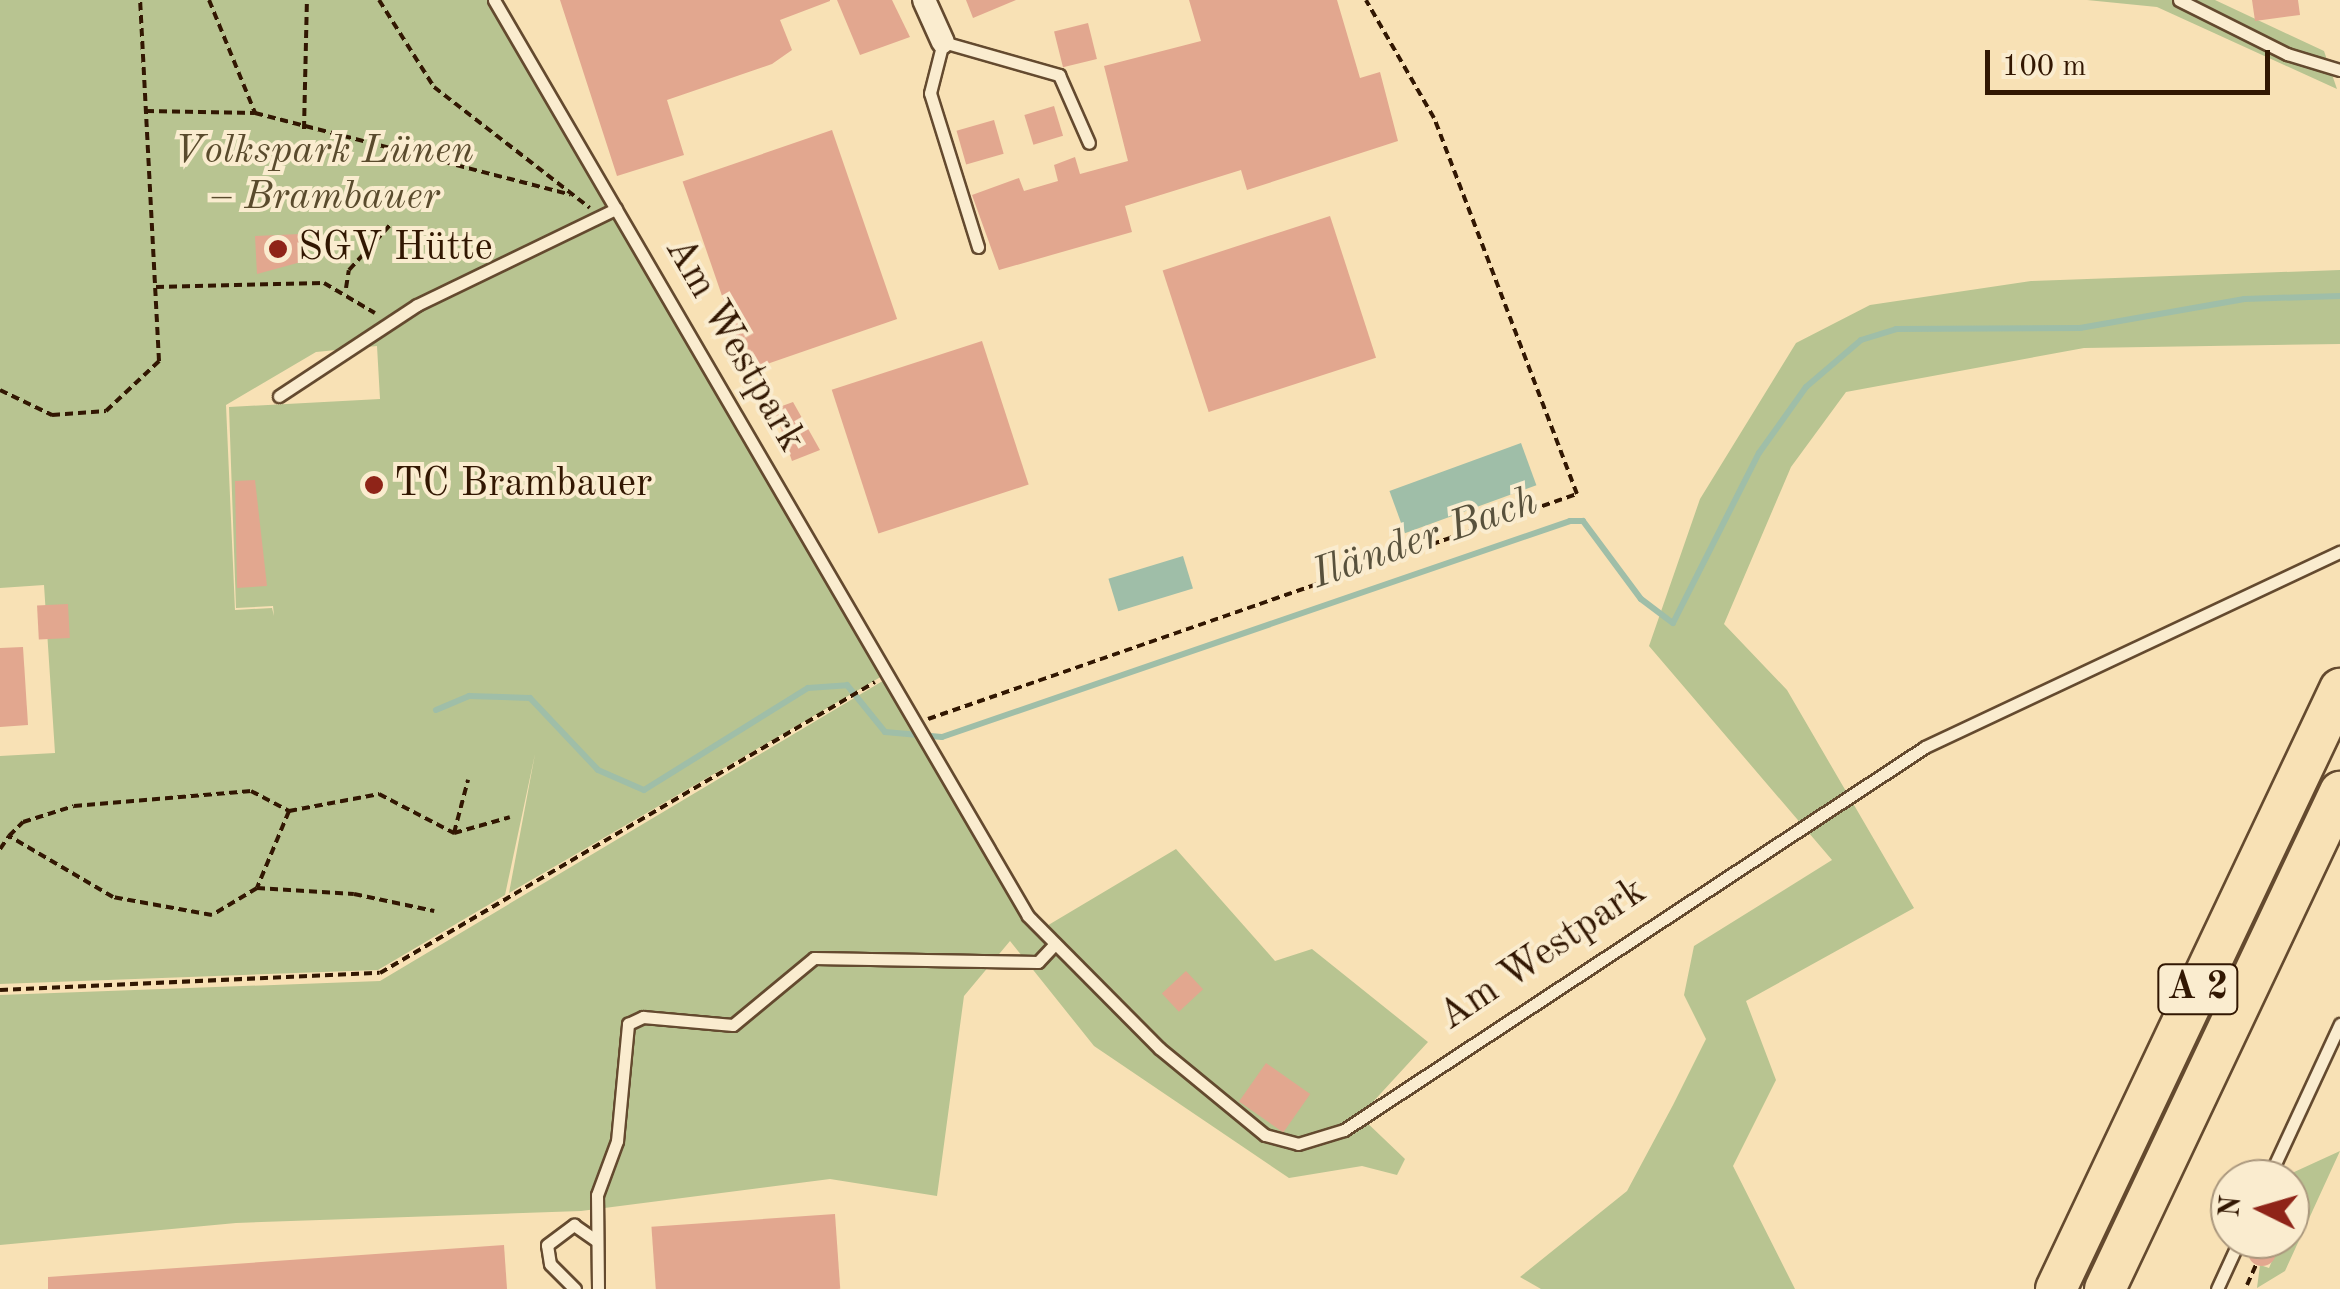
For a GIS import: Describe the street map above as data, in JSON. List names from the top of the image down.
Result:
{
  "streets": {
    "highway": ["A 2"],
    "lane": ["Am Westpark"]
  },
  "water": ["Iländer Bach"],
  "parks": ["Volkspark Lünen – Brambauer"],
  "places": ["SGV Hütte", "TC Brambauer"],
  "scale_bar": "100 m",
  "north": "left"
}
